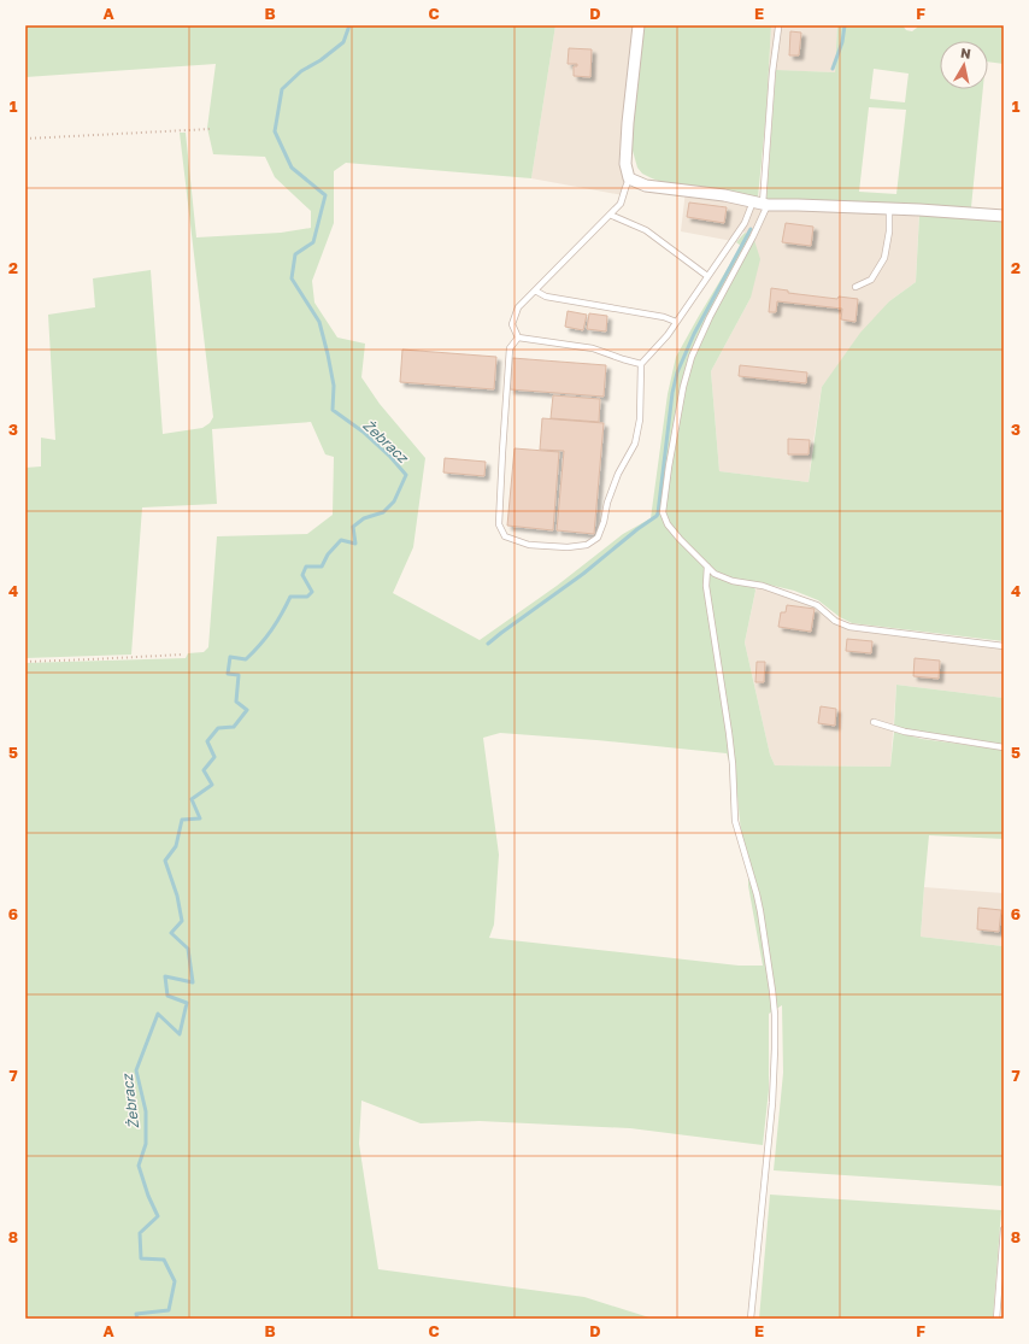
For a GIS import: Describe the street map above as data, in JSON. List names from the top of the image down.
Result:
{
  "water": ["Żebracz"],
  "north": "top",
  "grid": {
    "columns": [
      "A",
      "B",
      "C",
      "D",
      "E",
      "F"
    ],
    "rows": [
      "1",
      "2",
      "3",
      "4",
      "5",
      "6",
      "7",
      "8"
    ]
  }
}
